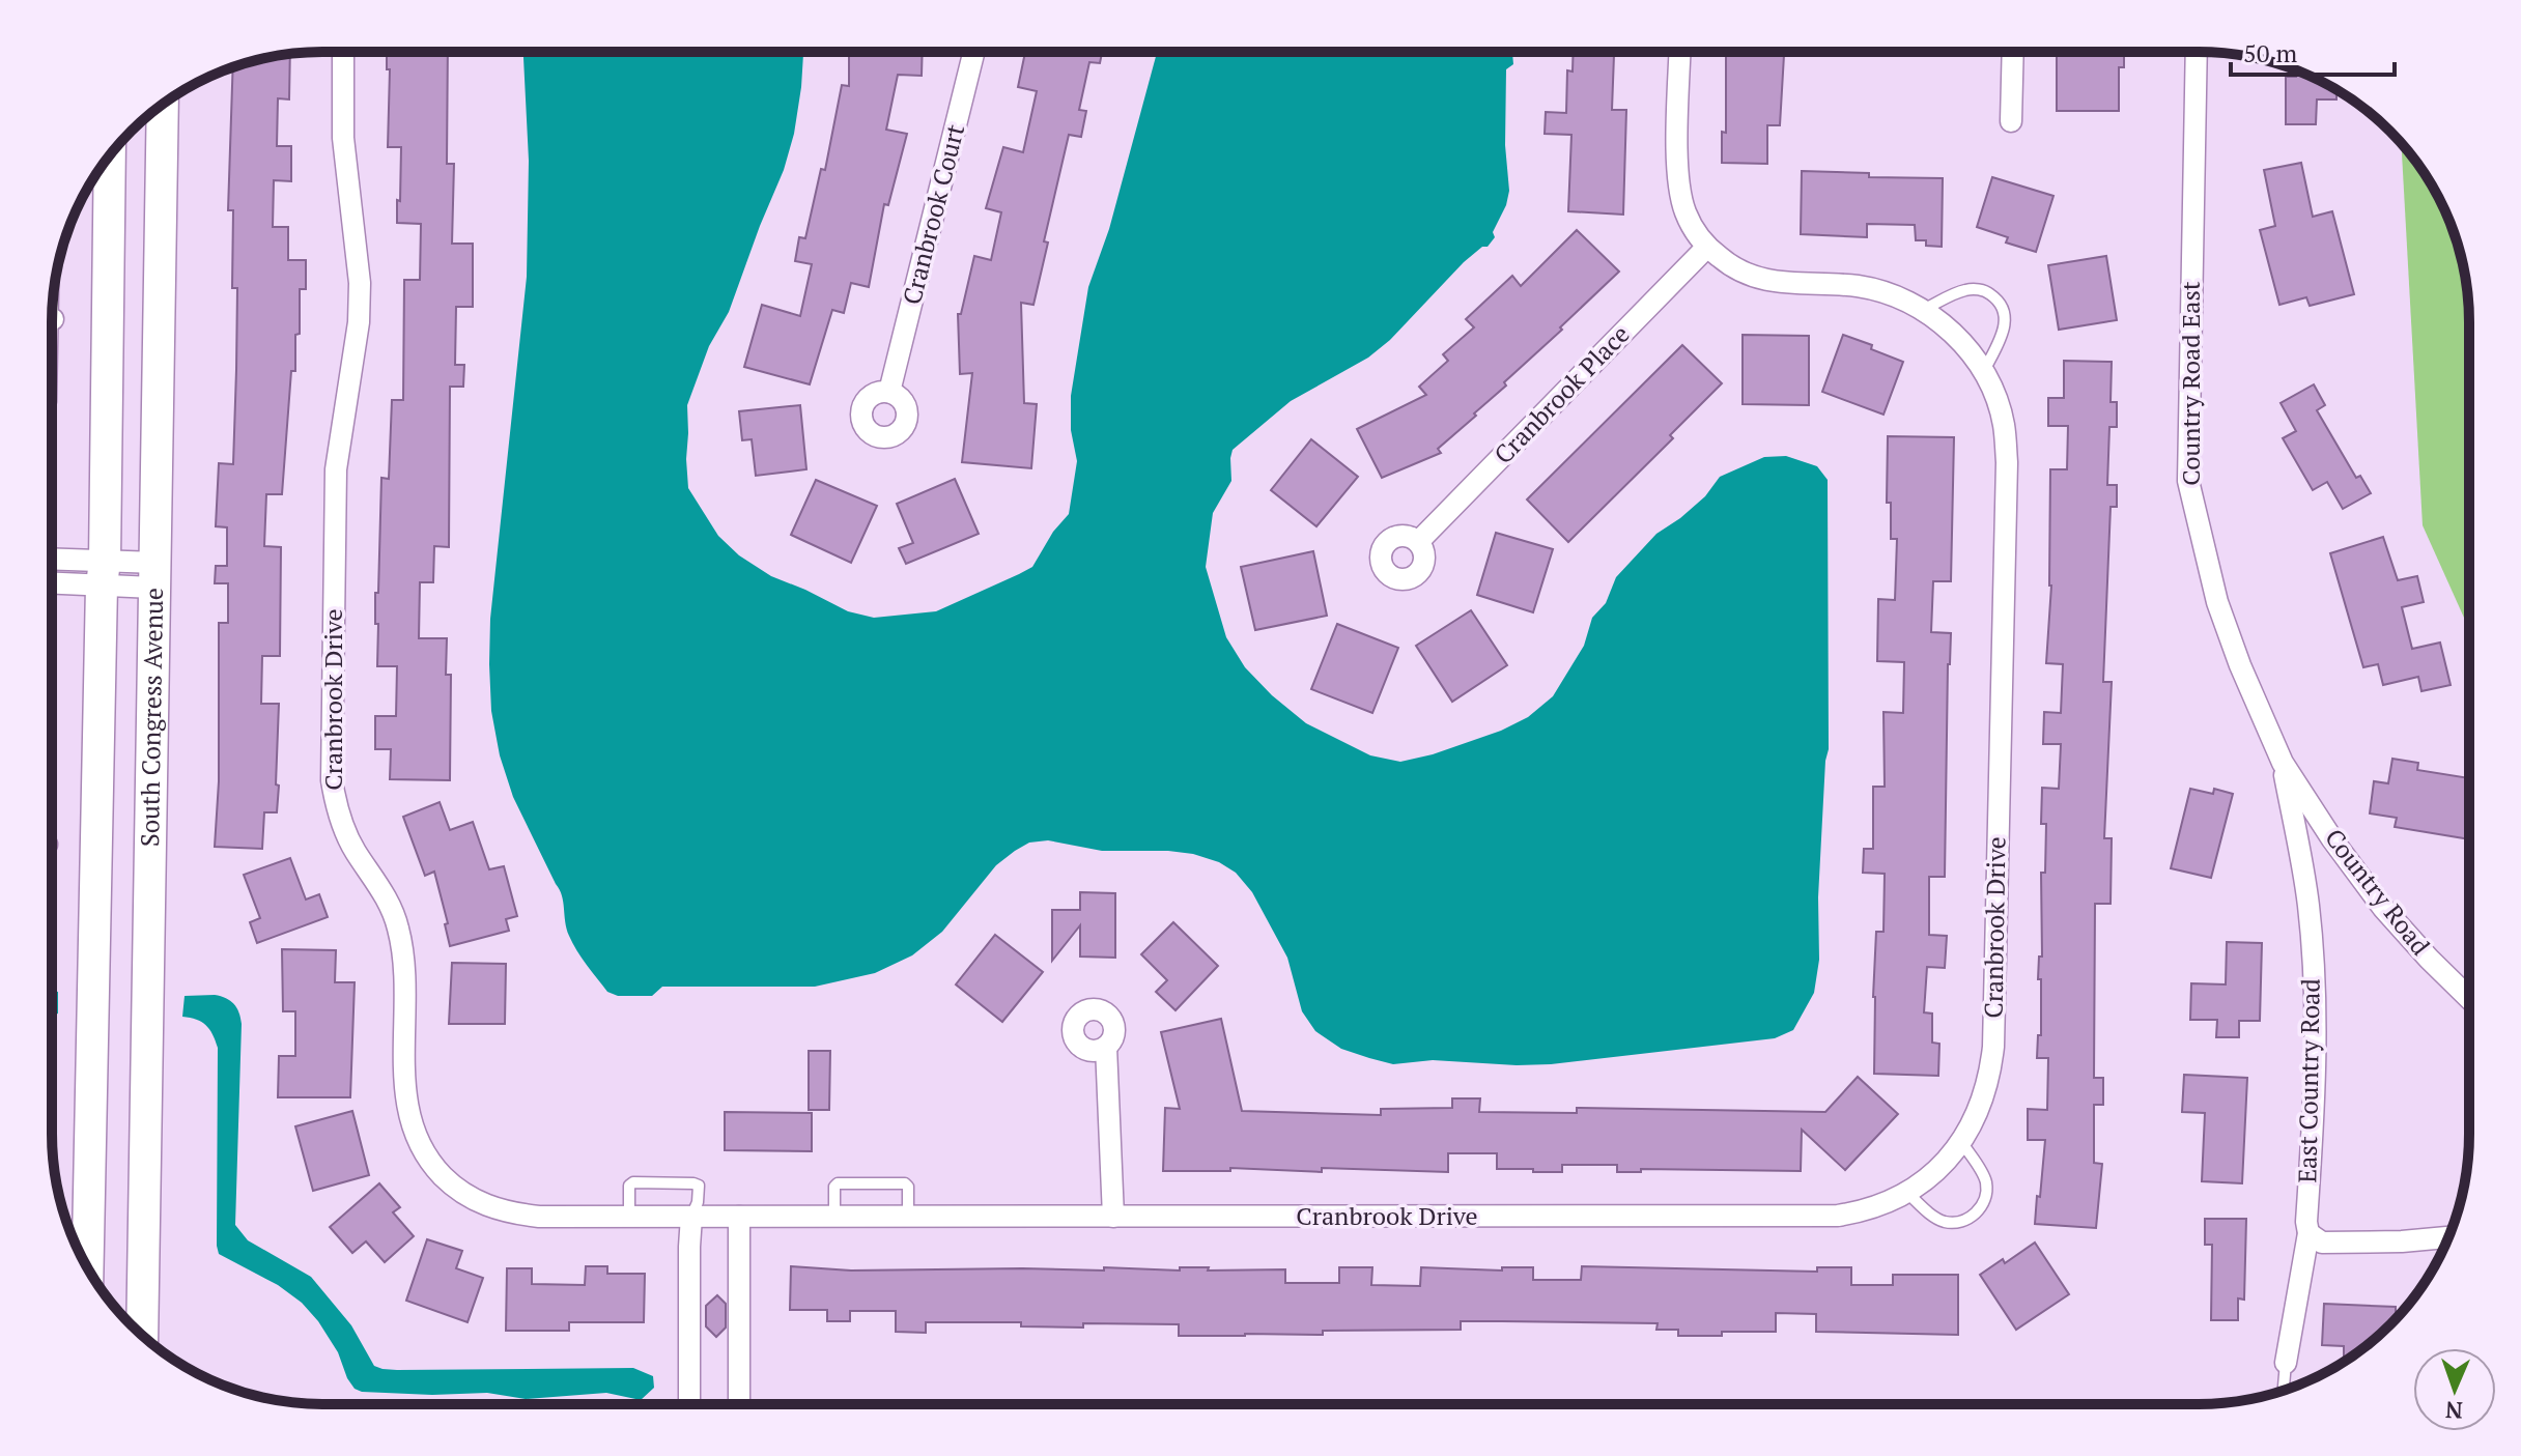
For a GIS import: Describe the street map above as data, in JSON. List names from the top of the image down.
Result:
{
  "streets": {
    "main road": ["South Congress Avenue"],
    "street": [
      "Cranbrook Court",
      "Country Road East",
      "Cranbrook Place",
      "Cranbrook Drive",
      "Country Road",
      "East Country Road"
    ]
  },
  "crossings": [
    ["Country Road East", "Country Road"],
    ["Country Road East", "East Country Road"],
    ["Cranbrook Place", "Cranbrook Drive"],
    ["Country Road", "East Country Road"]
  ],
  "scale_bar": "50 m",
  "north": "bottom"
}
